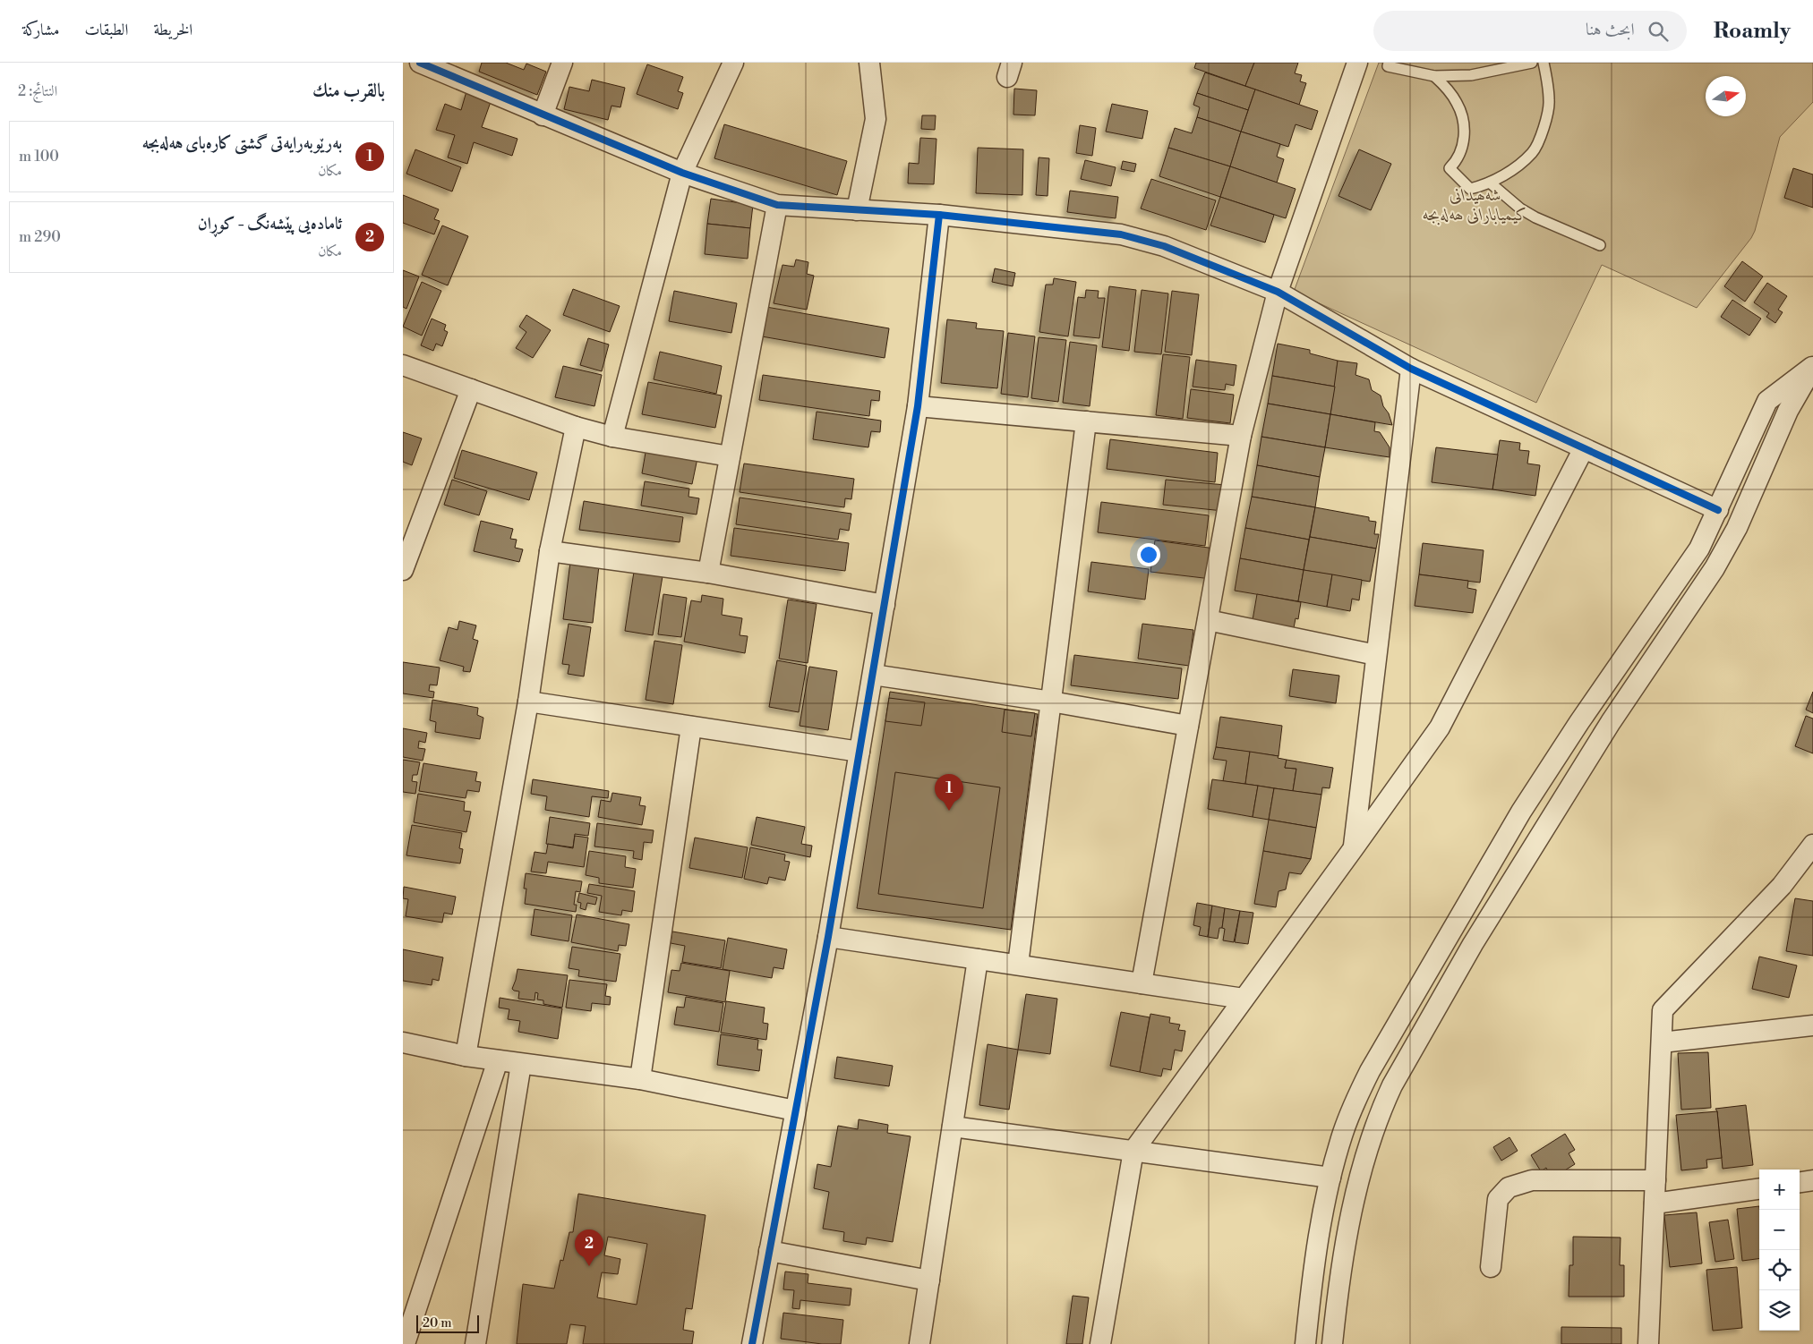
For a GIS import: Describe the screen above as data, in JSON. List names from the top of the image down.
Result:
{
  "parks": ["شەھیدانی کیمیابارانی ھەلەبجە"],
  "scale_bar": "20 m",
  "north": "right",
  "page": {
    "header": "Roamly",
    "search": "ابحث هنا",
    "nav": ["الخريطة", "الطبقات", "مشاركة"],
    "heading": ["بالقرب منك", "النتائج: 2"],
    "list": [
      {
        "mark": "1",
        "name": "بەرێوبەرایەتی گشتی کارەبای هەلەبجە",
        "note": "مكان",
        "value": "100 m"
      },
      {
        "mark": "2",
        "name": "ئامادەیی پێشەنگ - کوڕان",
        "note": "مكان",
        "value": "290 m"
      }
    ],
    "pins": ["1", "2"],
    "map_buttons": ["+", "−"],
    "scale": "20 m"
  }
}
